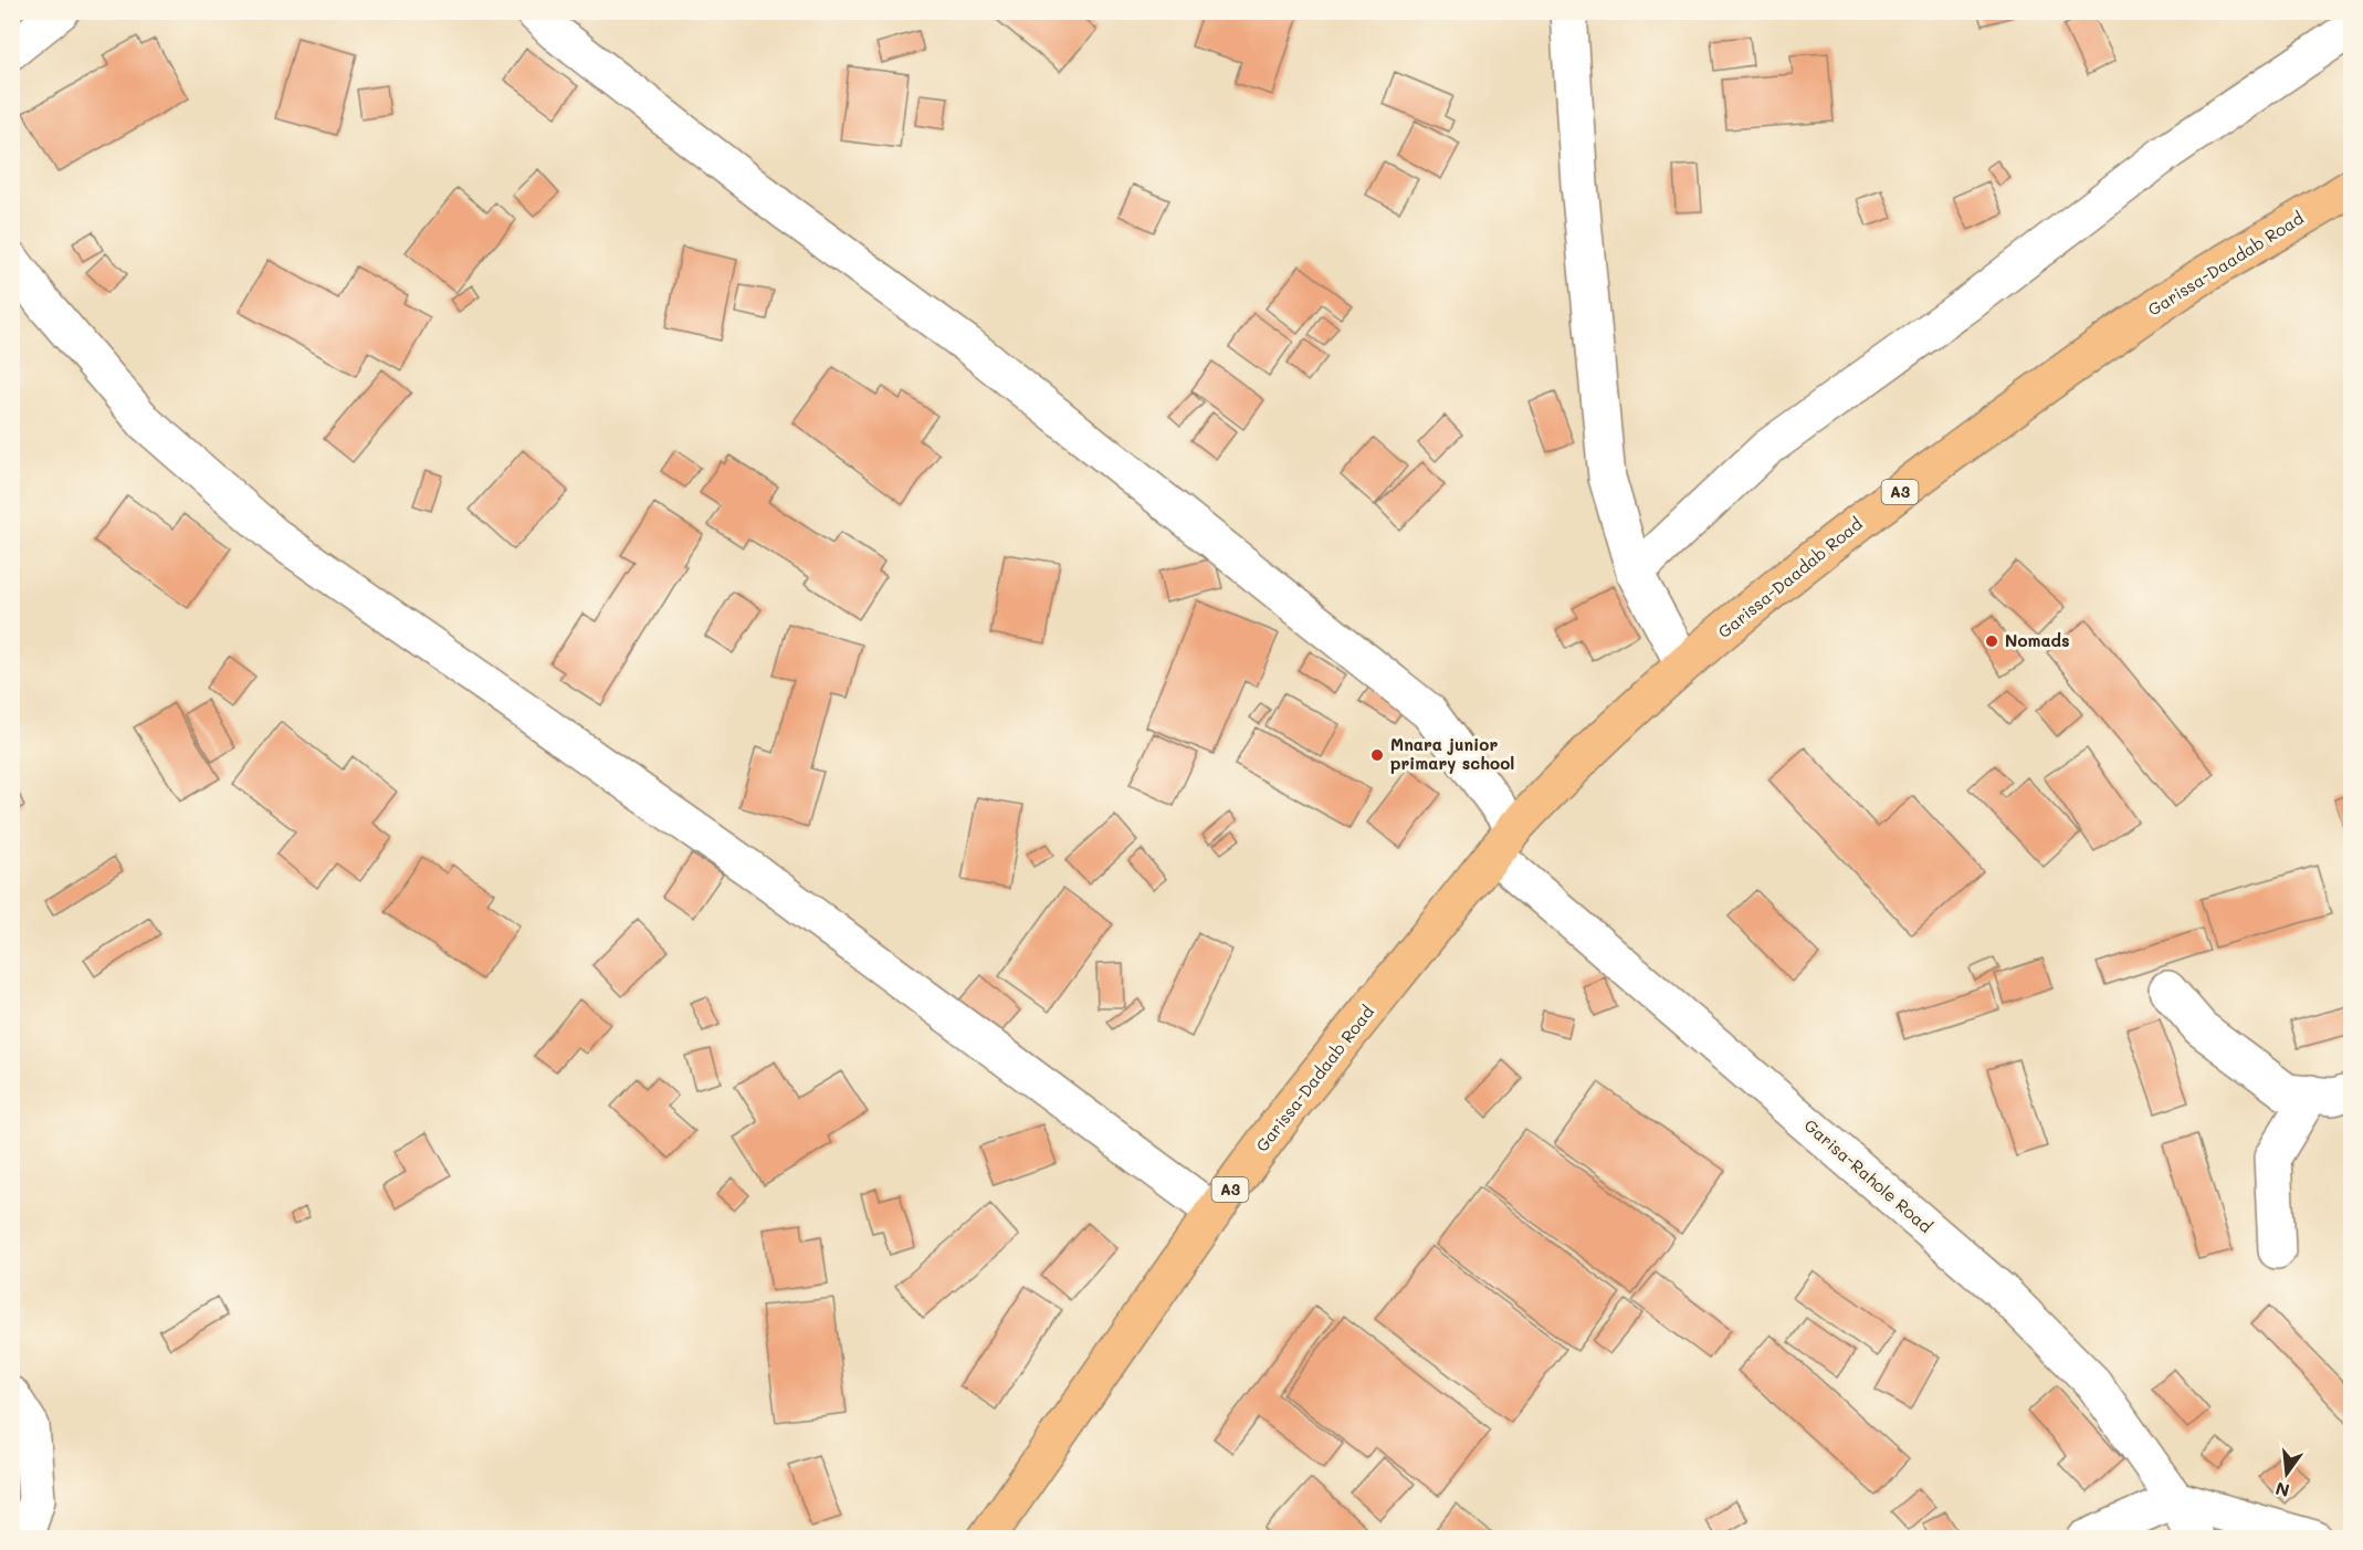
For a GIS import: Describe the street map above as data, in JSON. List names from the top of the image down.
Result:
{
  "streets": {
    "highway": ["Garissa-Daadab Road", "A3", "Garissa-Dadaab Road"],
    "street": ["Garisa-Rahole Road"]
  },
  "crossings": [
    ["Garissa-Daadab Road", "Garissa-Dadaab Road"],
    ["Garissa-Daadab Road", "Garisa-Rahole Road"],
    ["Garissa-Dadaab Road", "Garisa-Rahole Road"]
  ],
  "places": ["Nomads", "Mnara junior primary school"],
  "north": "bottom"
}
